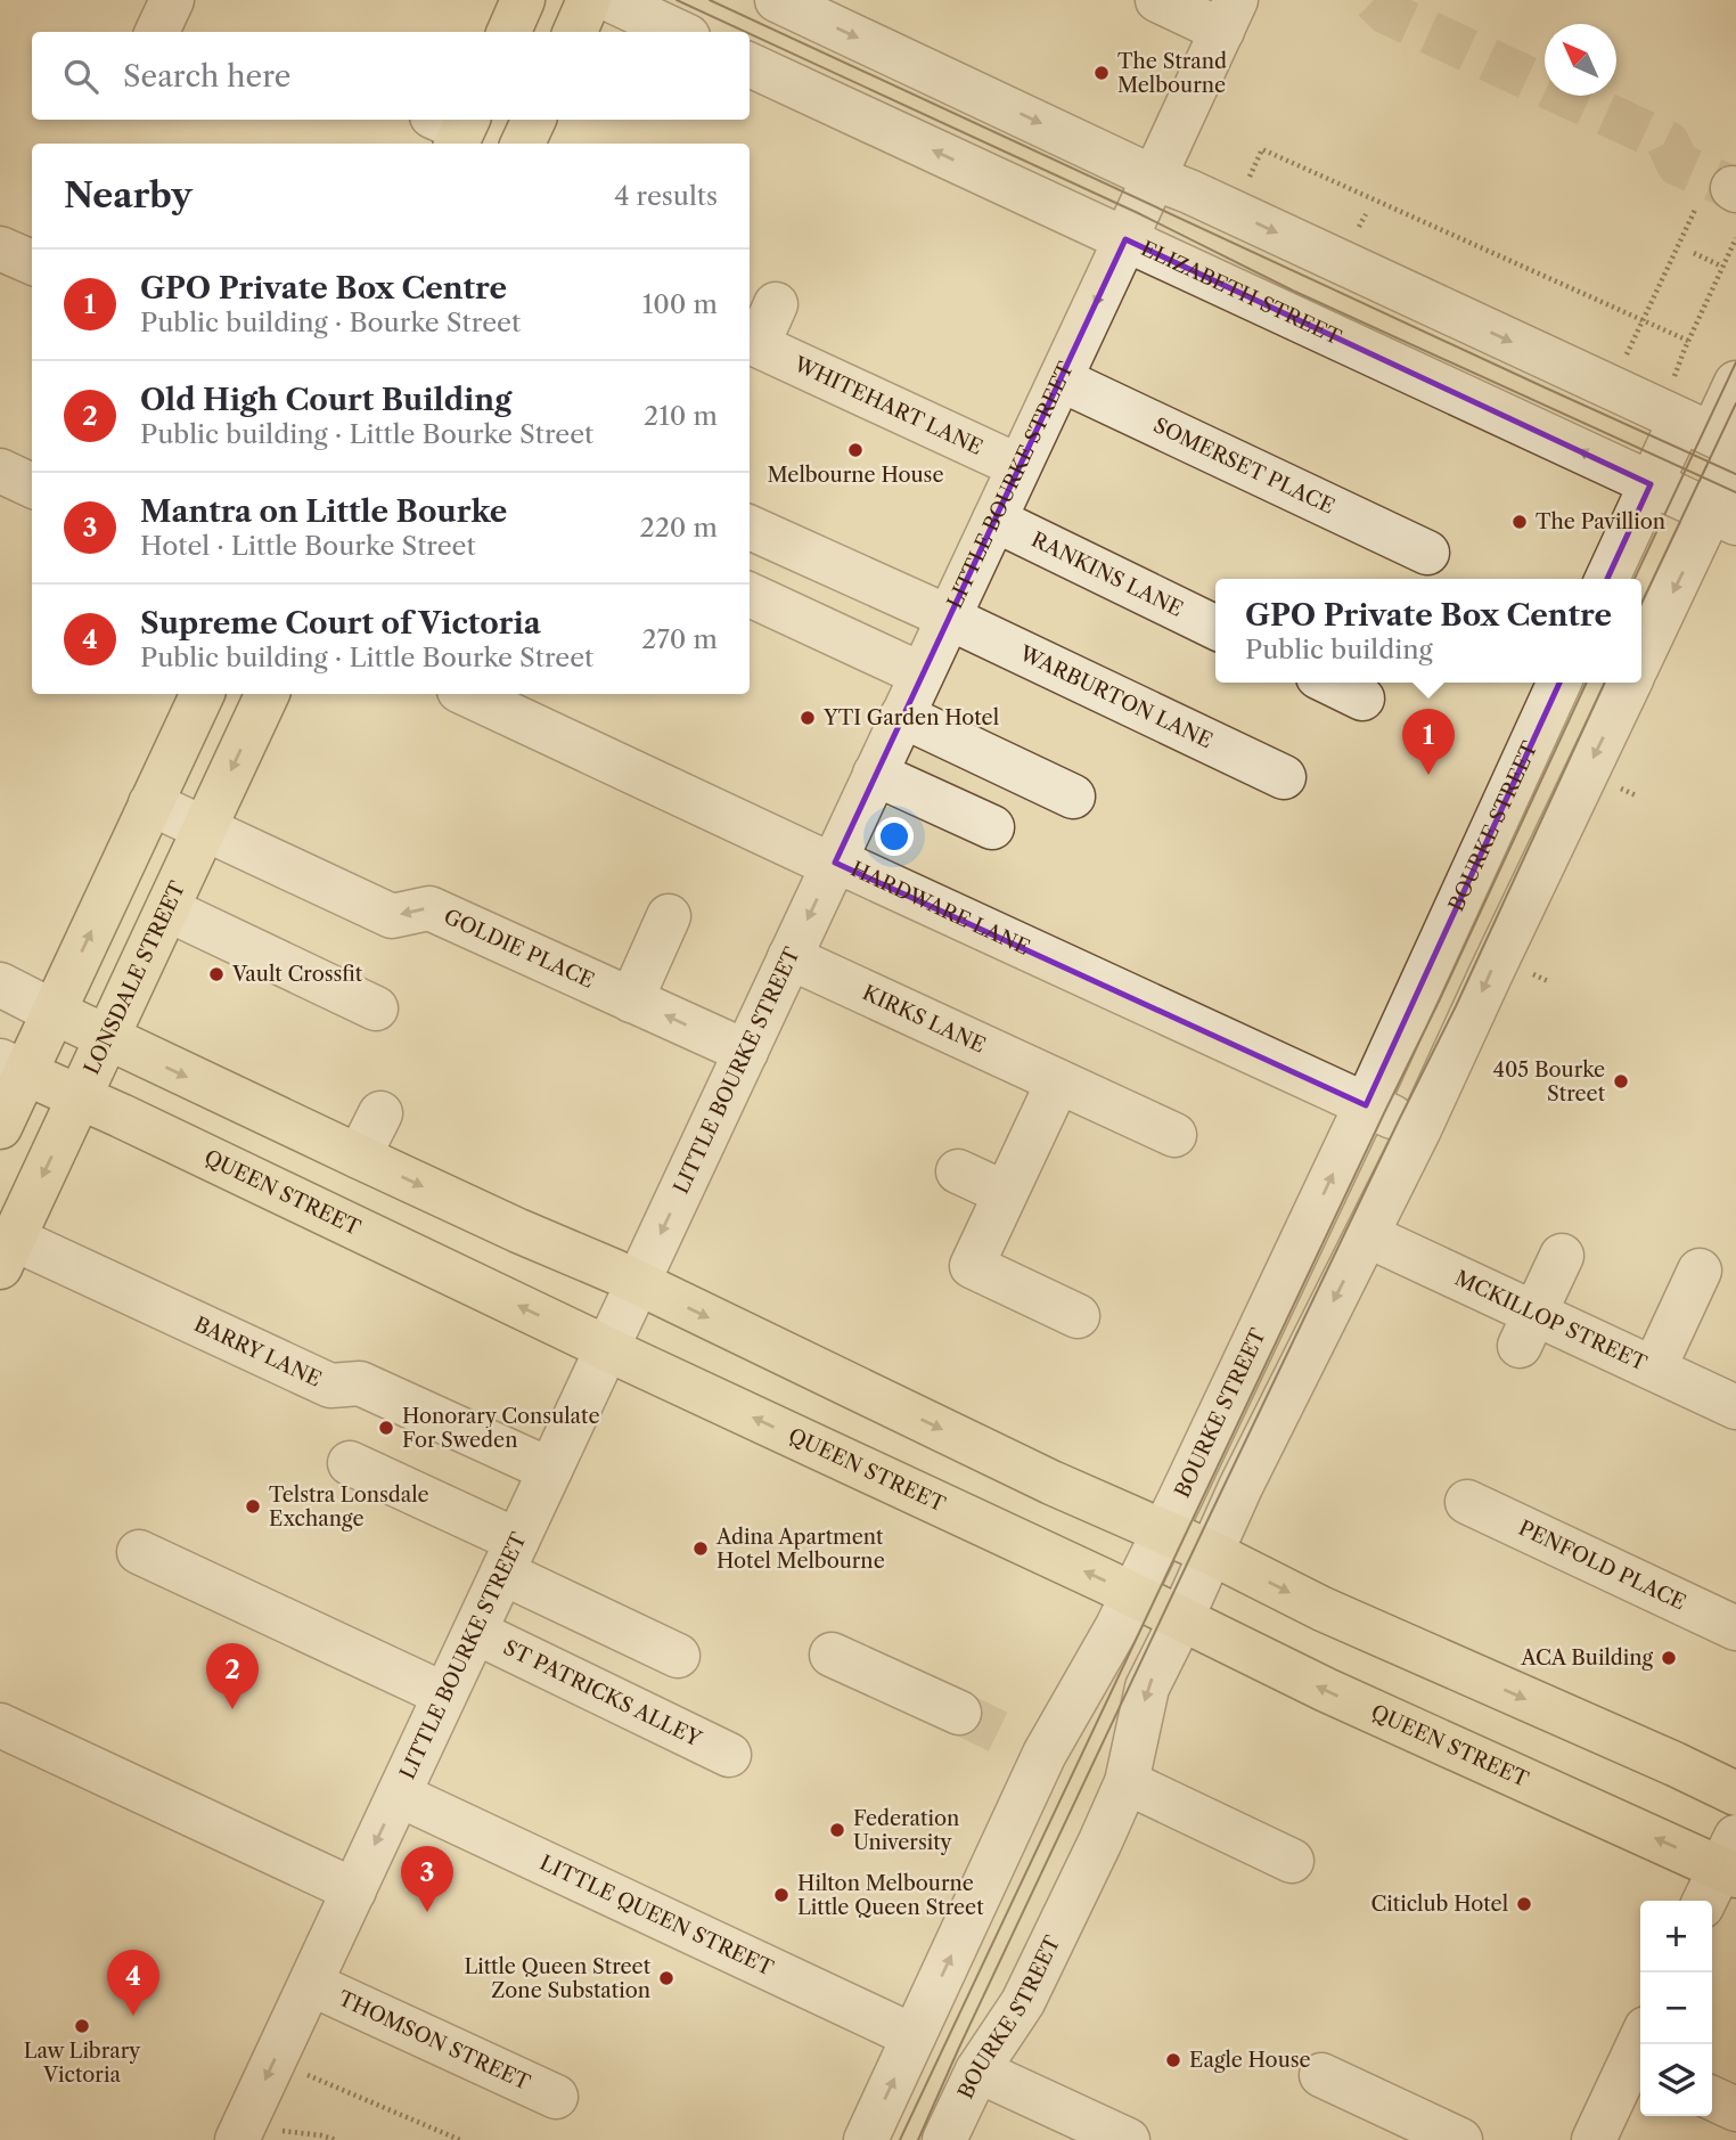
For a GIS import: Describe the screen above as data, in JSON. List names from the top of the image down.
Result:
{
  "streets": {
    "main road": ["LONSDALE STREET", "QUEEN STREET"],
    "street": [
      "ELIZABETH STREET",
      "WHITEHART LANE",
      "SOMERSET PLACE",
      "LITTLE BOURKE STREET",
      "RANKINS LANE",
      "WARBURTON LANE",
      "BOURKE STREET",
      "HARDWARE LANE",
      "GOLDIE PLACE",
      "KIRKS LANE",
      "MCKILLOP STREET",
      "BARRY LANE",
      "PENFOLD PLACE",
      "ST PATRICKS ALLEY",
      "LITTLE QUEEN STREET",
      "THOMSON STREET"
    ]
  },
  "crossings": [
    ["ELIZABETH STREET", "LITTLE BOURKE STREET"],
    ["WHITEHART LANE", "LITTLE BOURKE STREET"],
    ["SOMERSET PLACE", "LITTLE BOURKE STREET"],
    ["LITTLE BOURKE STREET", "RANKINS LANE"],
    ["LITTLE BOURKE STREET", "WARBURTON LANE"],
    ["LITTLE BOURKE STREET", "HARDWARE LANE"],
    ["LITTLE BOURKE STREET", "GOLDIE PLACE"],
    ["LITTLE BOURKE STREET", "KIRKS LANE"],
    ["LITTLE BOURKE STREET", "QUEEN STREET"],
    ["LITTLE BOURKE STREET", "BARRY LANE"],
    ["LITTLE BOURKE STREET", "ST PATRICKS ALLEY"],
    ["LITTLE BOURKE STREET", "LITTLE QUEEN STREET"],
    ["LITTLE BOURKE STREET", "THOMSON STREET"],
    ["BOURKE STREET", "HARDWARE LANE"],
    ["BOURKE STREET", "QUEEN STREET"],
    ["BOURKE STREET", "MCKILLOP STREET"],
    ["BOURKE STREET", "LITTLE QUEEN STREET"],
    ["GOLDIE PLACE", "LONSDALE STREET"],
    ["LONSDALE STREET", "QUEEN STREET"],
    ["LONSDALE STREET", "BARRY LANE"]
  ],
  "places": [
    "The Strand Melbourne",
    "Melbourne House",
    "The Pavillion",
    "YTI Garden Hotel",
    "Vault Crossfit",
    "405 Bourke Street",
    "Honorary Consulate For Sweden",
    "Telstra Lonsdale Exchange",
    "Adina Apartment Hotel Melbourne",
    "ACA Building",
    "Federation University",
    "Hilton Melbourne Little Queen Street",
    "Citiclub Hotel",
    "Little Queen Street Zone Substation",
    "Law Library Victoria",
    "Eagle House"
  ],
  "north": "top left",
  "page": {
    "search": "Search here",
    "heading": ["Nearby", "4 results"],
    "list": [
      {
        "mark": "1",
        "name": "GPO Private Box Centre",
        "note": "Public building · Bourke Street",
        "value": "100 m"
      },
      {
        "mark": "2",
        "name": "Old High Court Building",
        "note": "Public building · Little Bourke Street",
        "value": "210 m"
      },
      {
        "mark": "3",
        "name": "Mantra on Little Bourke",
        "note": "Hotel · Little Bourke Street",
        "value": "220 m"
      },
      {
        "mark": "4",
        "name": "Supreme Court of Victoria",
        "note": "Public building · Little Bourke Street",
        "value": "270 m"
      }
    ],
    "popup": ["GPO Private Box Centre", "Public building"],
    "pins": [
      "1",
      "2",
      "3",
      "4"
    ],
    "map_buttons": ["+", "−"]
  }
}
